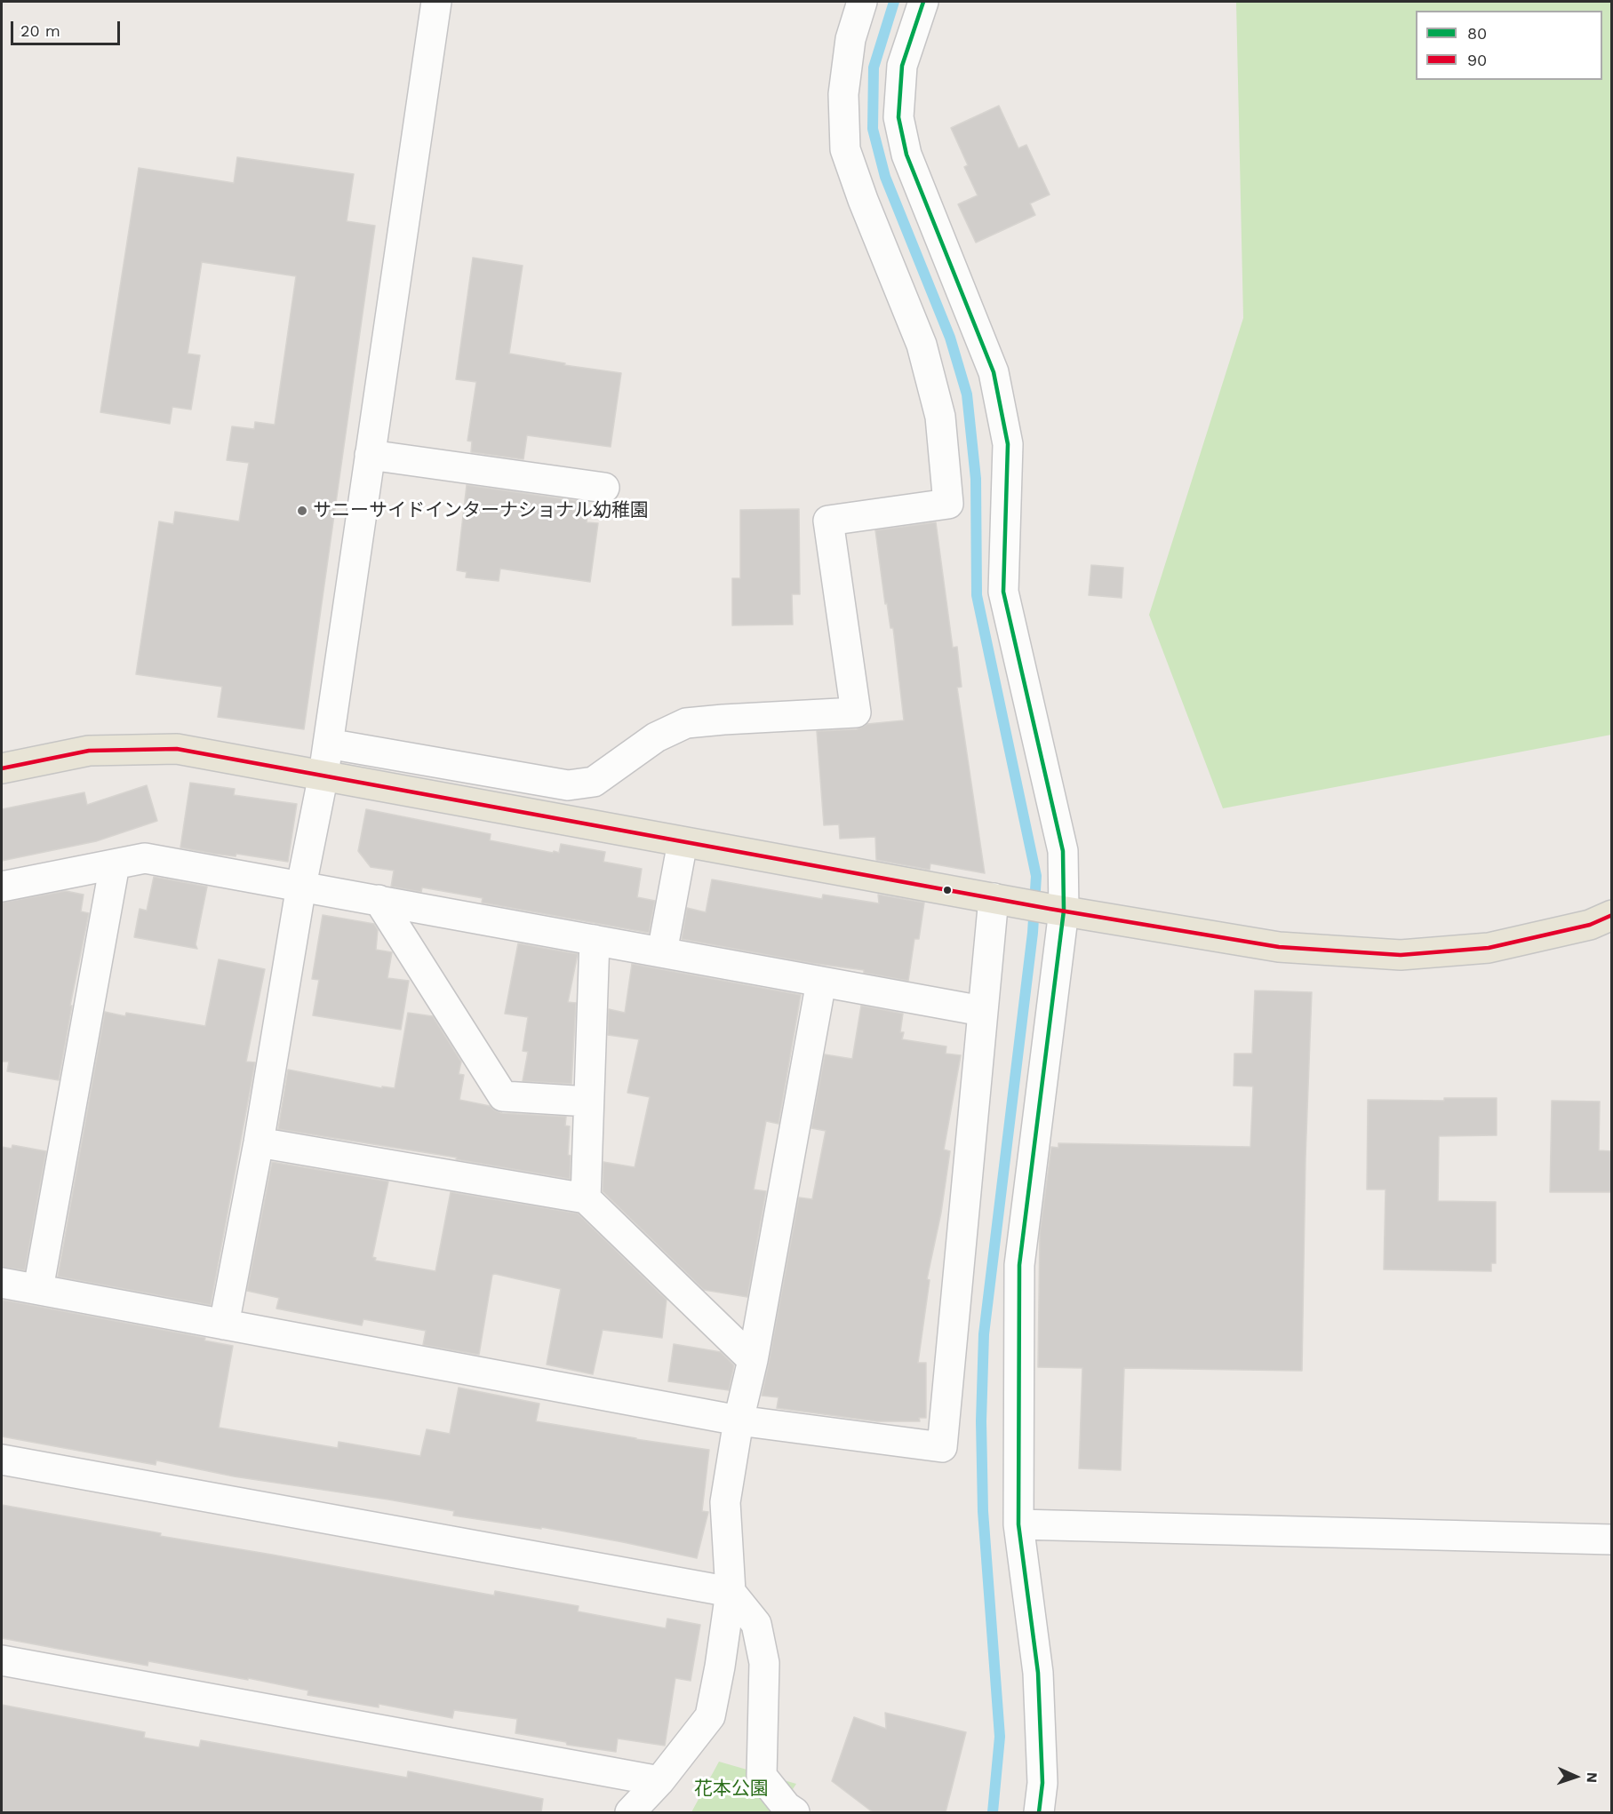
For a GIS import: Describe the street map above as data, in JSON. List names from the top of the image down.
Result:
{
  "parks": ["花本公園"],
  "places": ["サニーサイドインターナショナル幼稚園"],
  "lines": ["transit line 80", "transit line 90"],
  "legend": ["80", "90"],
  "scale_bar": "20 m",
  "north": "right"
}
